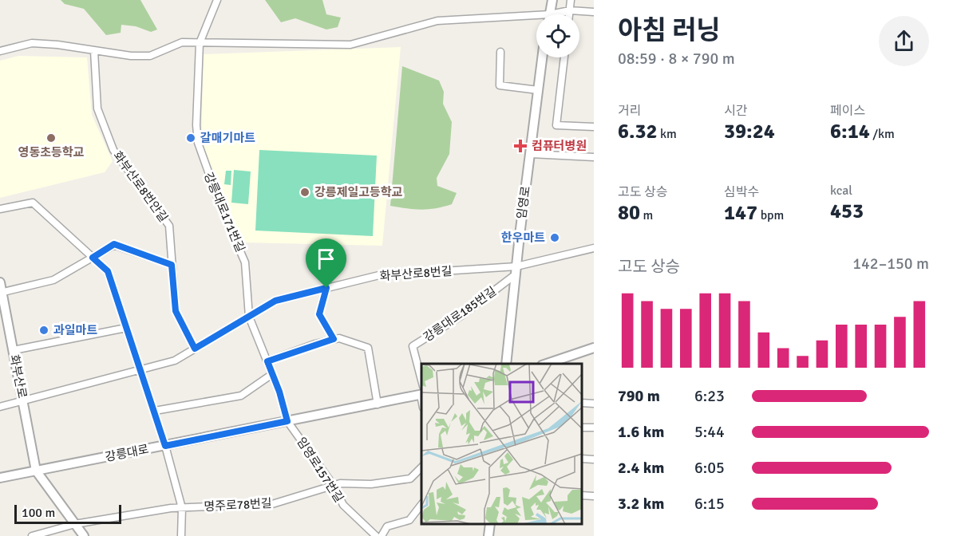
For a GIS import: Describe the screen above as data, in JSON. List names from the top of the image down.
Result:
{
  "streets": {
    "street": [
      "화부산로8번안길",
      "임영로",
      "강릉대로171번길",
      "화부산로8번길",
      "강릉대로185번길",
      "화부산로",
      "강릉대로",
      "임영로157번길",
      "명주로78번길"
    ]
  },
  "crossings": [
    ["화부산로8번안길", "화부산로8번길"],
    ["임영로", "화부산로8번길"],
    ["임영로", "강릉대로185번길"],
    ["강릉대로171번길", "화부산로8번길"],
    ["강릉대로171번길", "강릉대로"],
    ["강릉대로171번길", "임영로157번길"],
    ["화부산로8번길", "강릉대로185번길"],
    ["화부산로8번길", "화부산로"],
    ["강릉대로185번길", "강릉대로"],
    ["화부산로", "강릉대로"],
    ["강릉대로", "임영로157번길"],
    ["임영로157번길", "명주로78번길"]
  ],
  "places": {
    "other": [
      "영동초등학교",
      "갈매기마트",
      "강릉제일고등학교",
      "한우마트",
      "과일마트"
    ],
    "health": ["컴퓨터병원"]
  },
  "scale_bar": "100 m",
  "page": {
    "heading": ["아침 러닝", "08:59 · 8 × 790 m"],
    "stats": [
      ["거리", "6.32 km"],
      ["시간", "39:24"],
      ["페이스", "6:14 /km"],
      ["고도 상승", "80 m"],
      ["심박수", "147 bpm"],
      ["kcal", "453"]
    ],
    "chart": ["고도 상승", "142–150 m"],
    "list": [
      {
        "name": "790 m",
        "note": "6:23"
      },
      {
        "name": "1.6 km",
        "note": "5:44"
      },
      {
        "name": "2.4 km",
        "note": "6:05"
      },
      {
        "name": "3.2 km",
        "note": "6:15"
      }
    ],
    "scale": "100 m"
  }
}
